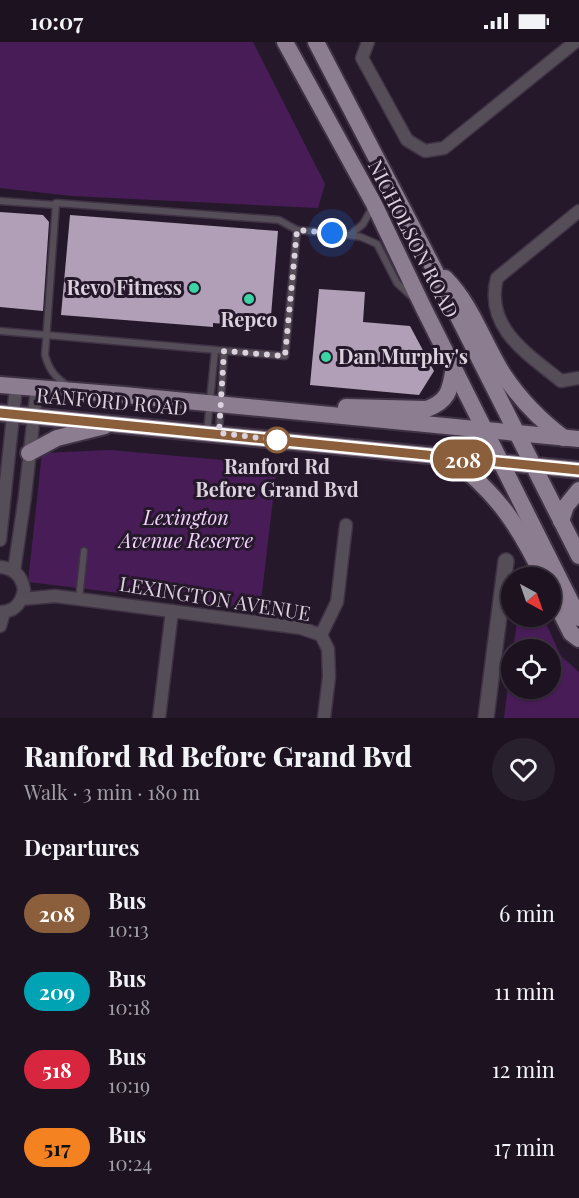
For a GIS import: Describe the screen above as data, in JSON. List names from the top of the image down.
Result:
{
  "streets": {
    "main road": ["NICHOLSON ROAD", "RANFORD ROAD"],
    "street": ["LEXINGTON AVENUE"]
  },
  "crossings": [
    ["NICHOLSON ROAD", "RANFORD ROAD"]
  ],
  "parks": ["Lexington Avenue Reserve"],
  "places": [
    "Revo Fitness",
    "Repco",
    "Dan Murphy's",
    "Ranford Rd Before Grand Bvd"
  ],
  "lines": ["bus line 208"],
  "north": "bottom right",
  "page": {
    "status": "10:07",
    "on_map": "208",
    "heading": [
      ["Ranford Rd Before Grand Bvd", "Walk · 3 min · 180 m"],
      "Departures"
    ],
    "list": [
      {
        "mark": "208",
        "name": "Bus",
        "note": "10:13",
        "value": "6 min"
      },
      {
        "mark": "209",
        "name": "Bus",
        "note": "10:18",
        "value": "11 min"
      },
      {
        "mark": "518",
        "name": "Bus",
        "note": "10:19",
        "value": "12 min"
      },
      {
        "mark": "517",
        "name": "Bus",
        "note": "10:24",
        "value": "17 min"
      }
    ]
  }
}
